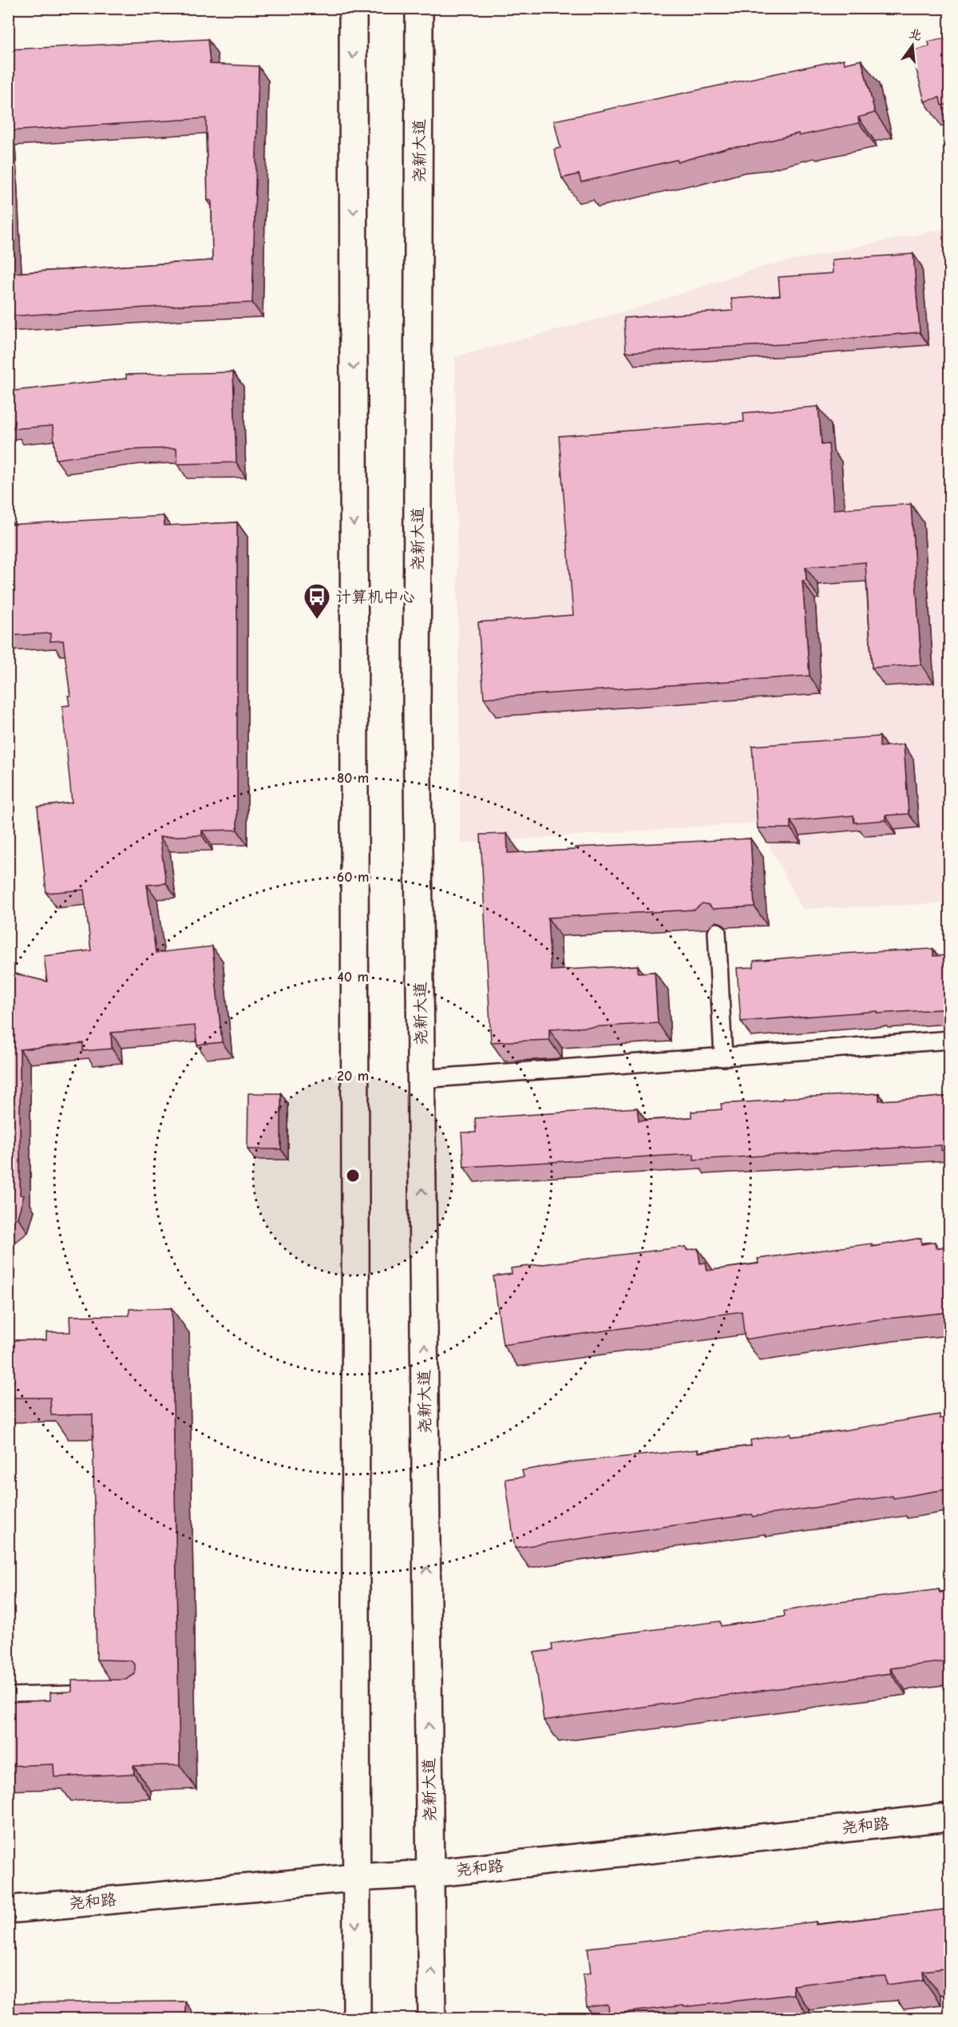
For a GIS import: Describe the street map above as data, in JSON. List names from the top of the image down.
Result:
{
  "streets": {
    "main road": ["尧新大道", "尧和路"]
  },
  "crossings": [
    ["尧新大道", "尧和路"]
  ],
  "places": {
    "bus stop": ["计算机中心"]
  },
  "north": "top",
  "rings": [
    "80 m",
    "60 m",
    "40 m",
    "20 m"
  ]
}
